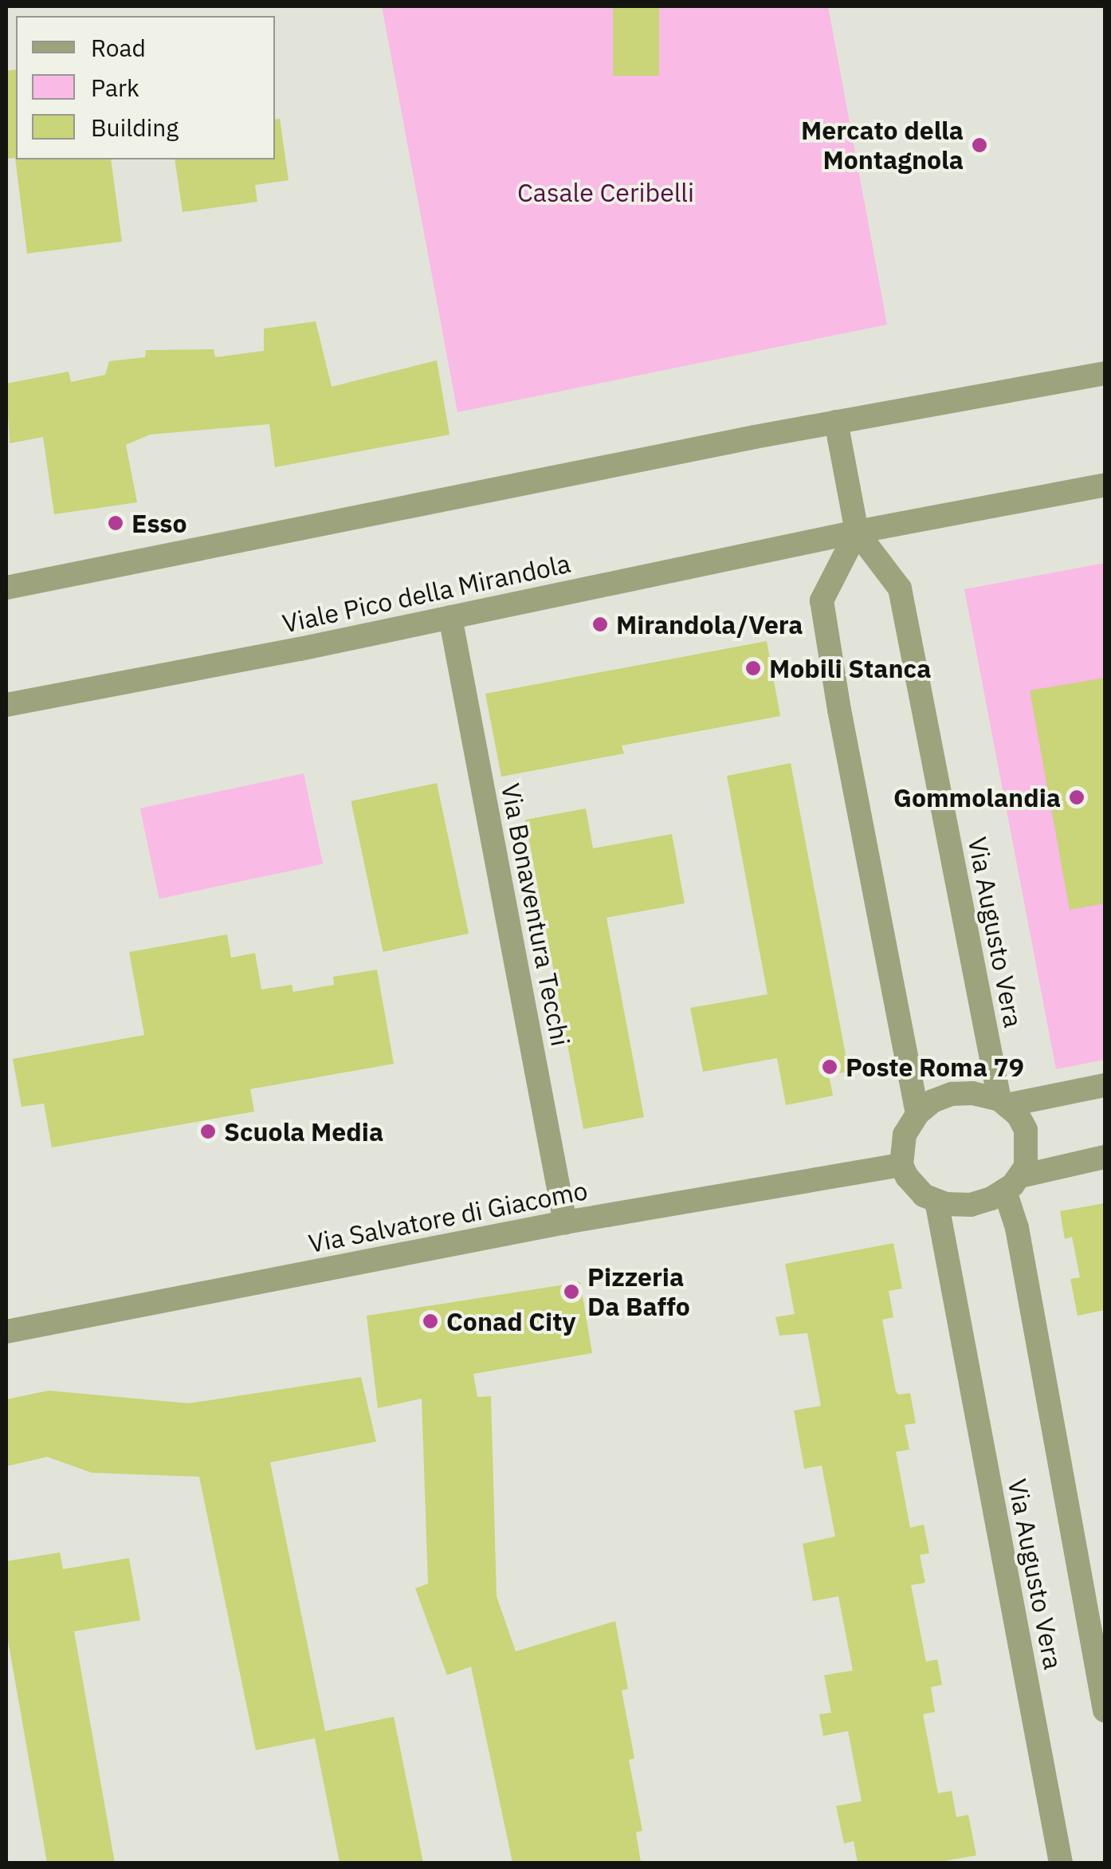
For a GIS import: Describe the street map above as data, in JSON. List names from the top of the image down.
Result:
{
  "streets": {
    "street": [
      "Viale Pico della Mirandola",
      "Via Bonaventura Tecchi",
      "Via Augusto Vera",
      "Via Salvatore di Giacomo"
    ]
  },
  "crossings": [
    ["Viale Pico della Mirandola", "Via Bonaventura Tecchi"],
    ["Viale Pico della Mirandola", "Via Augusto Vera"],
    ["Via Bonaventura Tecchi", "Via Salvatore di Giacomo"],
    ["Via Augusto Vera", "Via Salvatore di Giacomo"]
  ],
  "parks": ["Casale Ceribelli"],
  "places": [
    "Mercato della Montagnola",
    "Esso",
    "Mirandola/Vera",
    "Mobili Stanca",
    "Gommolandia",
    "Poste Roma 79",
    "Scuola Media",
    "Pizzeria Da Baffo",
    "Conad City"
  ],
  "legend": ["Road", "Park", "Building"]
}
